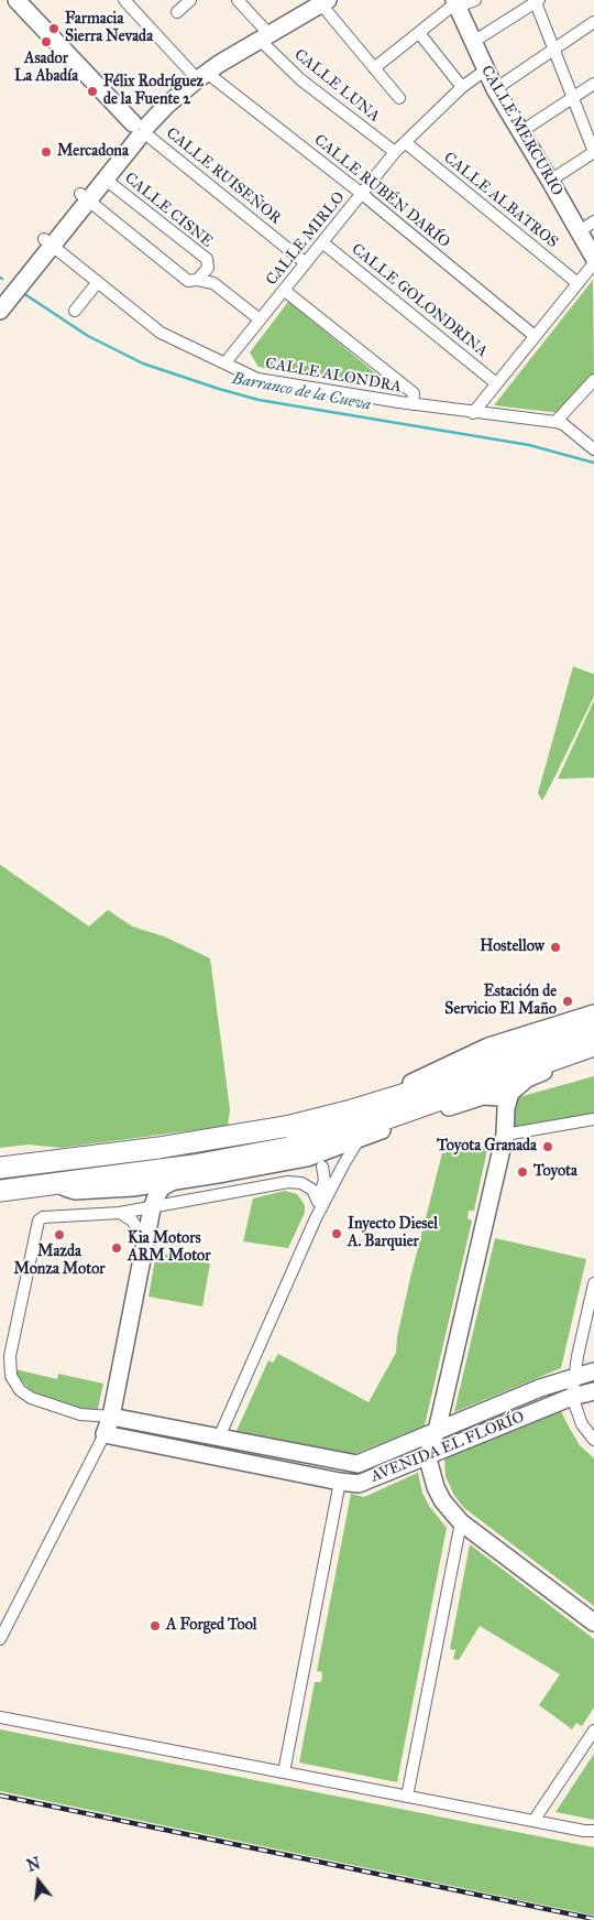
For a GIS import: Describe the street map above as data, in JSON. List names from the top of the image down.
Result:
{
  "streets": {
    "street": [
      "CALLE LUNA",
      "CALLE MERCURIO",
      "CALLE RUISEÑOR",
      "CALLE RUBÉN DARÍO",
      "CALLE ALBATROS",
      "CALLE CISNE",
      "CALLE MIRLO",
      "CALLE GOLONDRINA",
      "CALLE ALONDRA",
      "AVENIDA EL FLORÍO"
    ]
  },
  "crossings": [
    ["CALLE LUNA", "CALLE MIRLO"],
    ["CALLE MERCURIO", "CALLE MIRLO"],
    ["CALLE RUISEÑOR", "CALLE MIRLO"],
    ["CALLE RUBÉN DARÍO", "CALLE MIRLO"],
    ["CALLE ALBATROS", "CALLE MIRLO"],
    ["CALLE CISNE", "CALLE MIRLO"],
    ["CALLE MIRLO", "CALLE GOLONDRINA"],
    ["CALLE MIRLO", "CALLE ALONDRA"]
  ],
  "water": ["Barranco de la Cueva"],
  "places": [
    "Farmacia Sierra Nevada",
    "Asador La Abadía",
    "Félix Rodríguez de la Fuente 2",
    "Mercadona",
    "Hostellow",
    "Estación de Servicio El Maño",
    "Toyota Granada",
    "Toyota",
    "Inyecto Diesel A. Barquier",
    "Mazda Monza Motor",
    "Kia Motors ARM Motor",
    "A Forged Tool"
  ],
  "north": "top"
}
